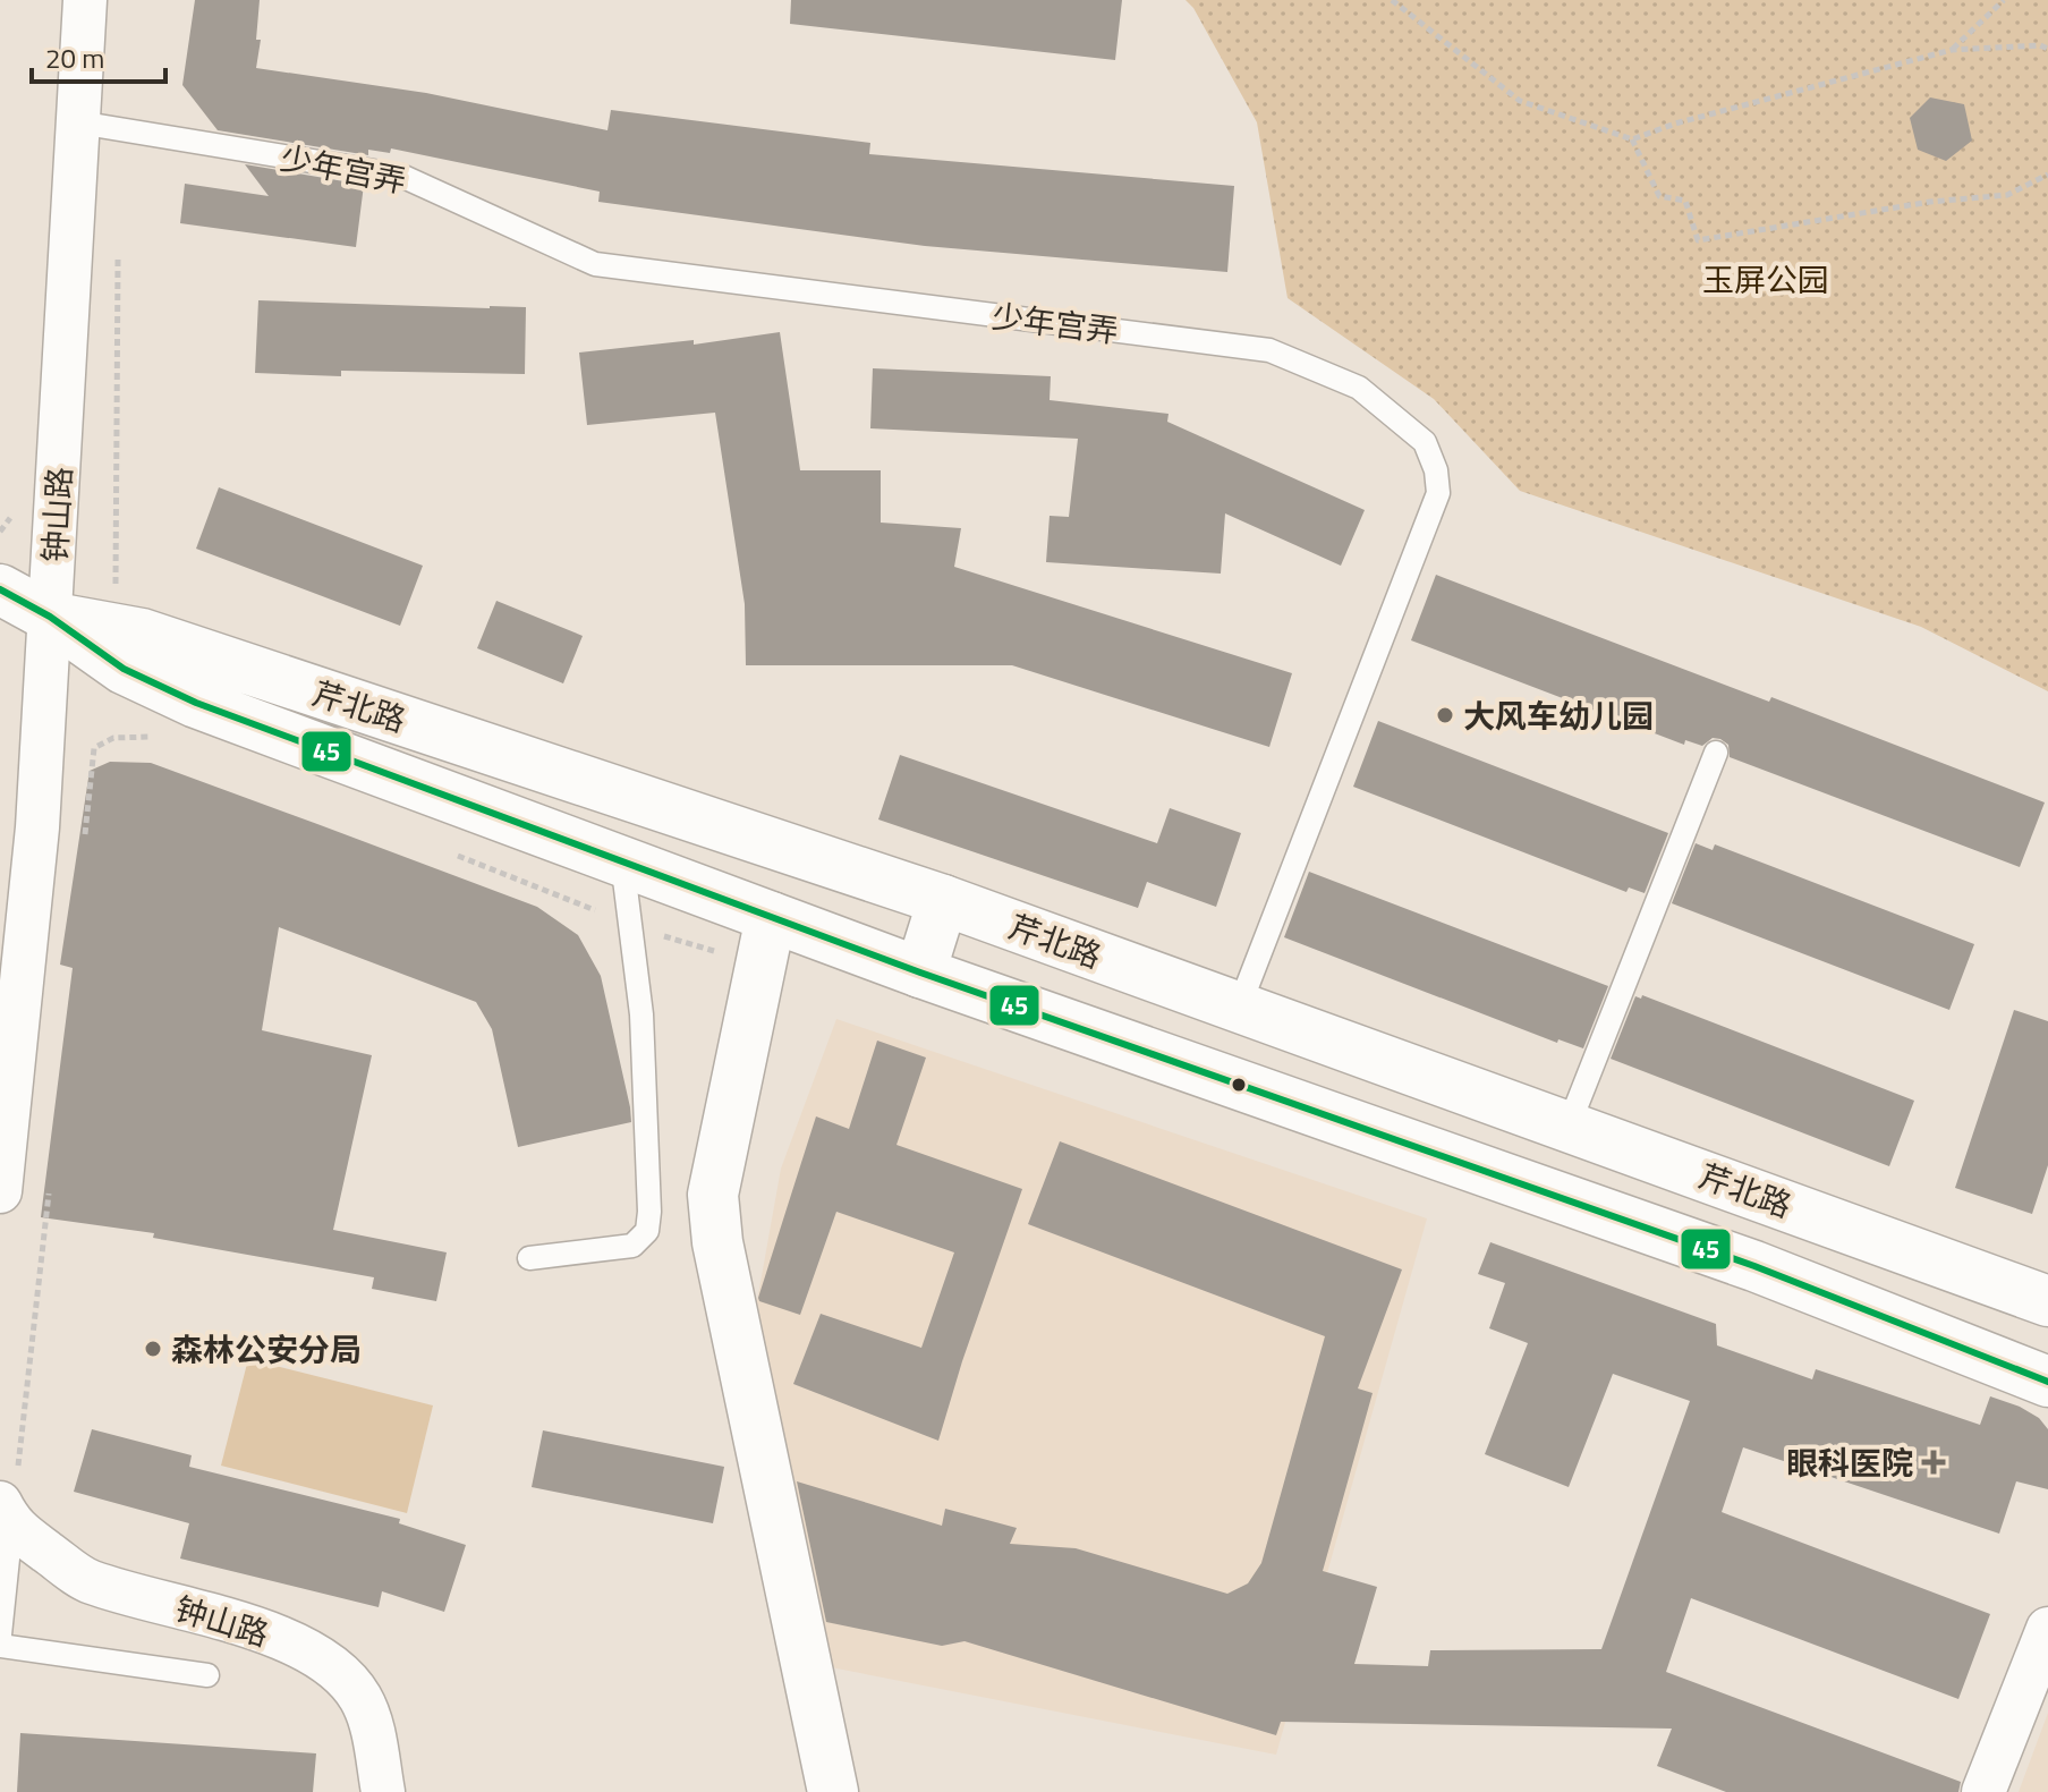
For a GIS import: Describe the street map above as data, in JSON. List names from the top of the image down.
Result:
{
  "streets": {
    "main road": ["芹北路"],
    "street": ["钟山路"],
    "lane": ["少年宫弄"]
  },
  "crossings": [
    ["少年宫弄", "钟山路"],
    ["少年宫弄", "芹北路"],
    ["钟山路", "芹北路"]
  ],
  "parks": ["玉屏公园"],
  "places": {
    "other": ["大风车幼儿园", "森林公安分局"],
    "health": ["眼科医院"]
  },
  "lines": ["transit line 45"],
  "scale_bar": "20 m"
}
